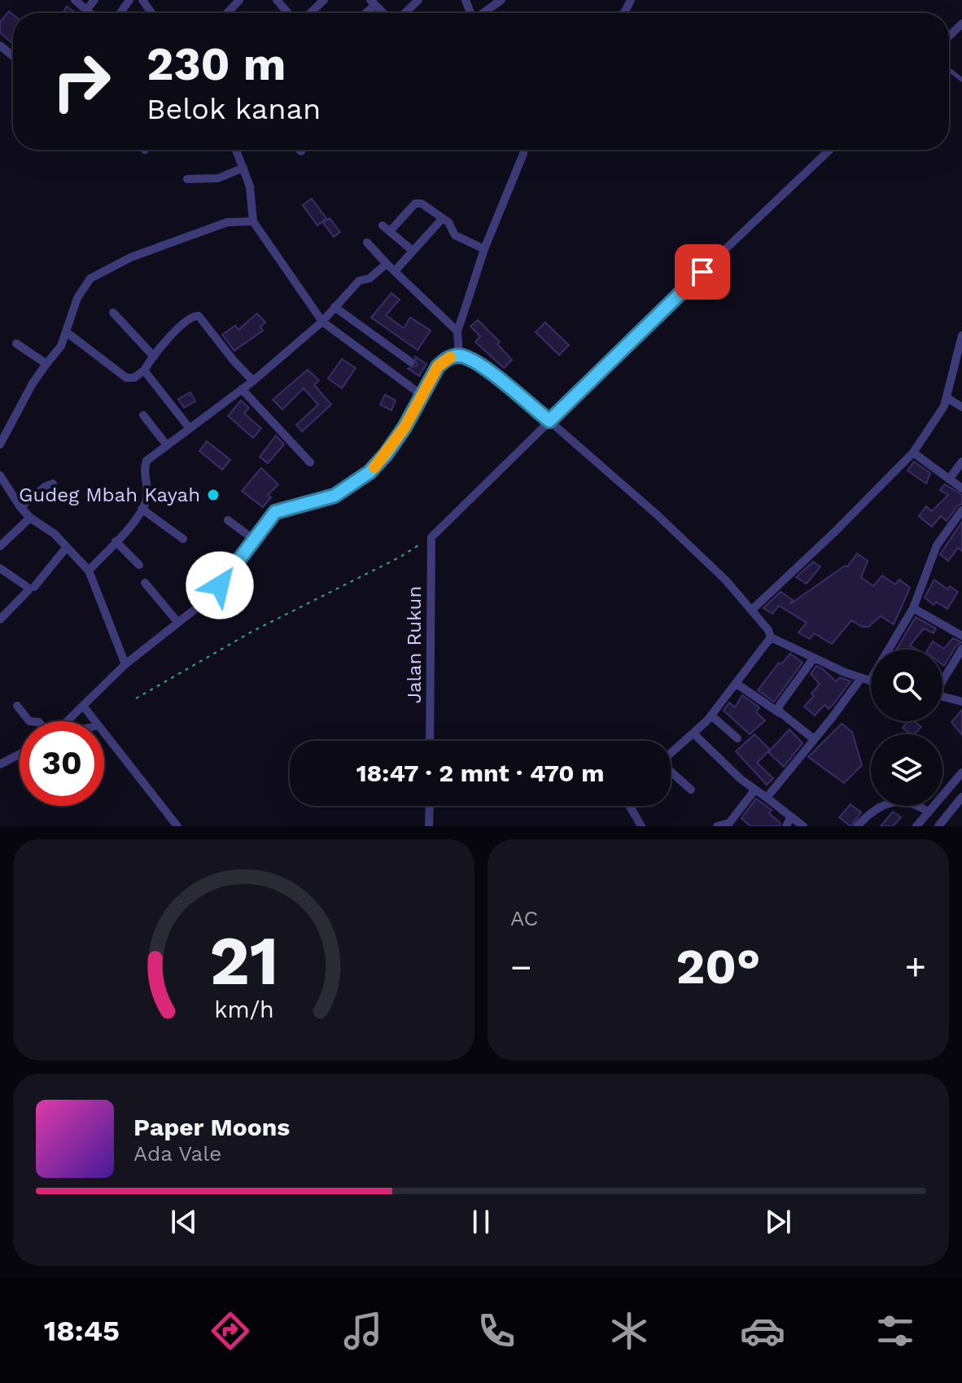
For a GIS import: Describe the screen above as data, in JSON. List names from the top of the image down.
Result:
{
  "streets": {
    "street": ["Jalan Rukun"]
  },
  "places": ["Gudeg Mbah Kayah"],
  "page": {
    "turn": ["230 m", "Belok kanan"],
    "limit": "30",
    "trip": "18:47 · 2 mnt · 470 m",
    "tile": "AC",
    "heat": ["−", "20°", "+"],
    "song": ["Paper Moons", "Ada Vale"],
    "tabs": "18:45",
    "gauge": ["21", "km/h"]
  }
}
